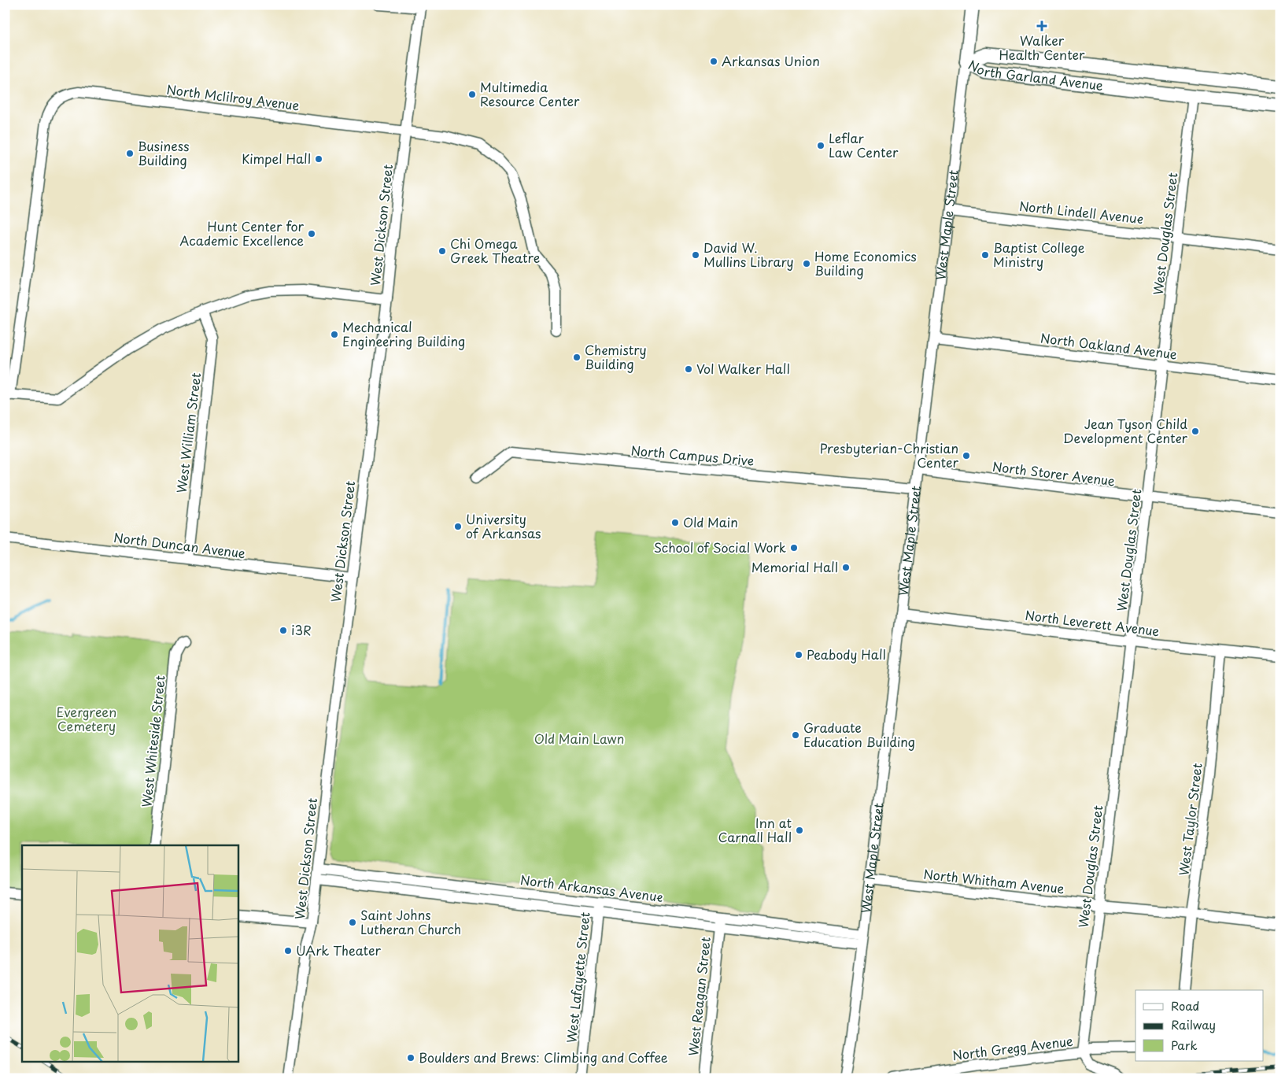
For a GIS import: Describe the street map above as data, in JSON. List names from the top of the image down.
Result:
{
  "streets": {
    "main road": ["North Garland Avenue", "West Maple Street"],
    "street": [
      "North McIilroy Avenue",
      "North Lindell Avenue",
      "West Dickson Street",
      "West Douglas Street",
      "North Oakland Avenue",
      "West William Street",
      "North Campus Drive",
      "North Storer Avenue",
      "North Duncan Avenue",
      "North Leverett Avenue",
      "West Whiteside Street",
      "West Taylor Street",
      "North Whitham Avenue",
      "North Arkansas Avenue",
      "West Lafayette Street",
      "West Reagan Street",
      "North Gregg Avenue"
    ]
  },
  "crossings": [
    ["North Garland Avenue", "West Maple Street"],
    ["North Garland Avenue", "West Douglas Street"],
    ["North McIilroy Avenue", "West Dickson Street"],
    ["North Lindell Avenue", "West Maple Street"],
    ["North Lindell Avenue", "West Douglas Street"],
    ["West Dickson Street", "North Duncan Avenue"],
    ["West Dickson Street", "North Arkansas Avenue"],
    ["West Maple Street", "North Oakland Avenue"],
    ["West Maple Street", "North Campus Drive"],
    ["West Maple Street", "North Storer Avenue"],
    ["West Maple Street", "North Leverett Avenue"],
    ["West Maple Street", "North Whitham Avenue"],
    ["West Maple Street", "North Arkansas Avenue"],
    ["West Douglas Street", "North Oakland Avenue"],
    ["West Douglas Street", "North Storer Avenue"],
    ["West Douglas Street", "North Leverett Avenue"],
    ["West Douglas Street", "North Whitham Avenue"],
    ["West Douglas Street", "North Gregg Avenue"],
    ["West William Street", "North Duncan Avenue"],
    ["North Leverett Avenue", "West Taylor Street"],
    ["West Taylor Street", "North Whitham Avenue"],
    ["North Arkansas Avenue", "West Lafayette Street"],
    ["North Arkansas Avenue", "West Reagan Street"]
  ],
  "parks": ["Evergreen Cemetery", "Old Main Lawn"],
  "places": {
    "health": ["Walker Health Center"],
    "other": [
      "Arkansas Union",
      "Multimedia Resource Center",
      "Leflar Law Center",
      "Business Building",
      "Kimpel Hall",
      "Hunt Center for Academic Excellence",
      "Chi Omega Greek Theatre",
      "David W. Mullins Library",
      "Baptist College Ministry",
      "Home Economics Building",
      "Mechanical Engineering Building",
      "Chemistry Building",
      "Vol Walker Hall",
      "Jean Tyson Child Development Center",
      "Presbyterian-Christian Center",
      "Old Main",
      "University of Arkansas",
      "School of Social Work",
      "Memorial Hall",
      "i3R",
      "Peabody Hall",
      "Graduate Education Building",
      "Inn at Carnall Hall",
      "Saint Johns Lutheran Church",
      "UArk Theater",
      "Boulders and Brews: Climbing and Coffee"
    ]
  },
  "legend": ["Road", "Railway", "Park"]
}
